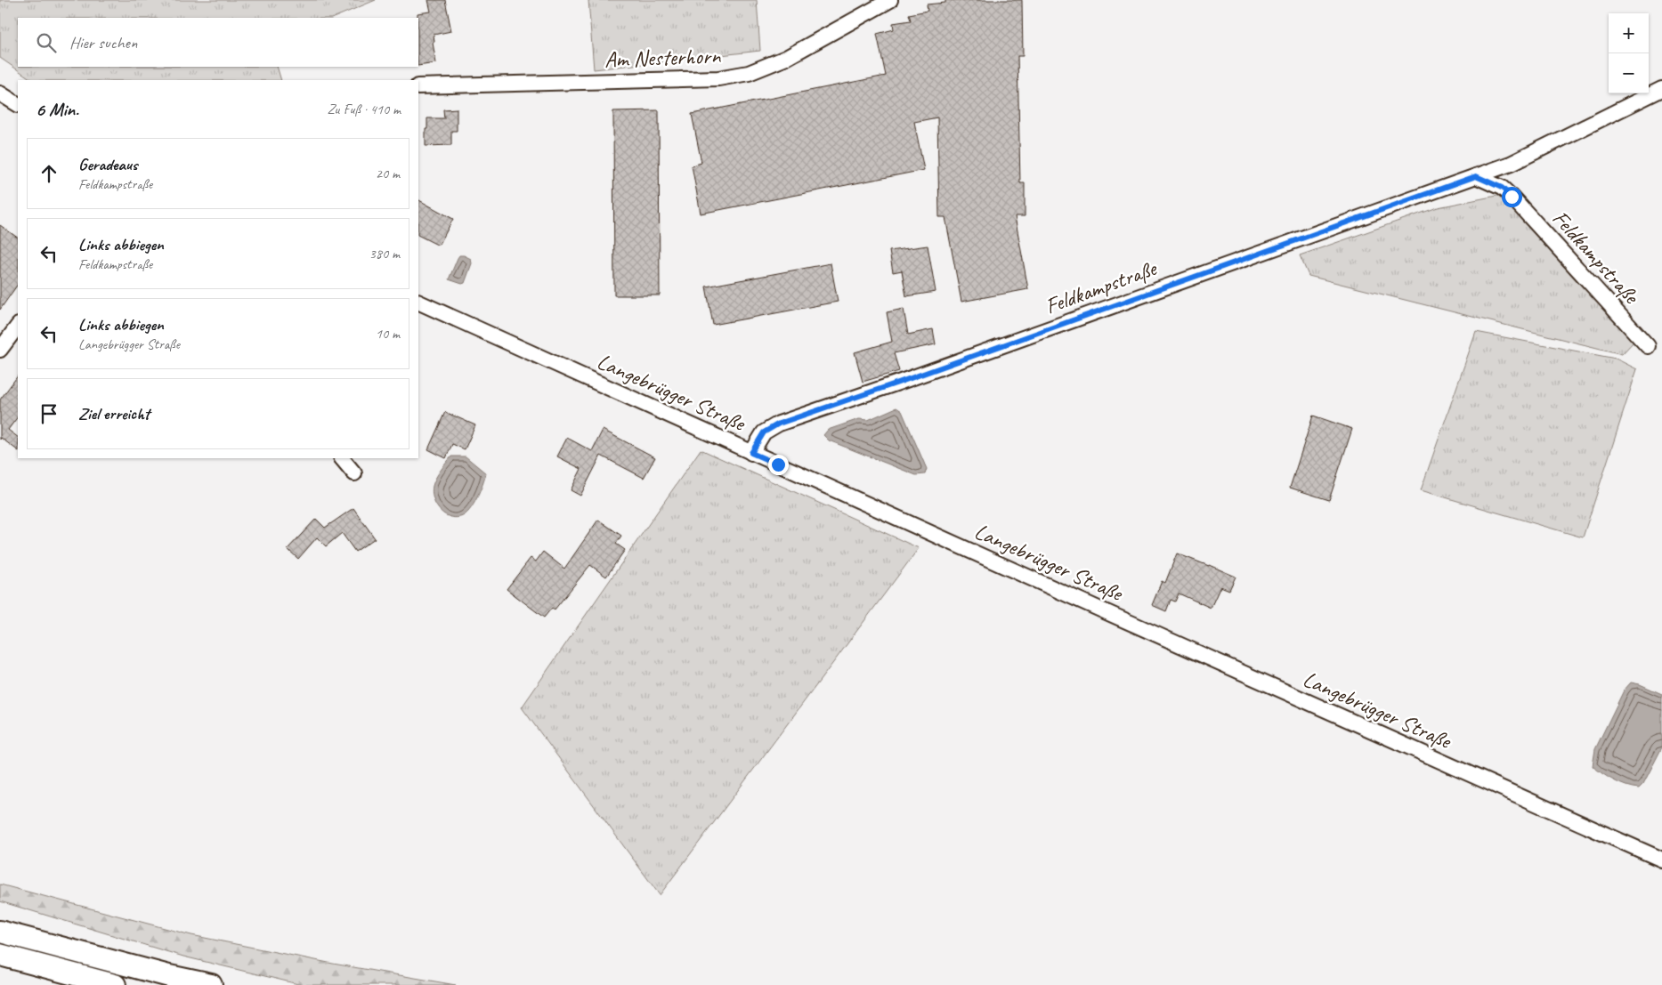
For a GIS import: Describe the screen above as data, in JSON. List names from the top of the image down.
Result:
{
  "streets": {
    "street": ["Am Nesterhorn", "Feldkampstraße", "Langebrügger Straße"]
  },
  "crossings": [
    ["Feldkampstraße", "Langebrügger Straße"]
  ],
  "page": {
    "map_buttons": ["+", "−"],
    "search": "Hier suchen",
    "heading": ["6 Min.", "Zu Fuß · 410 m"],
    "list": [
      ["Geradeaus", "Feldkampstraße", "20 m"],
      ["Links abbiegen", "Feldkampstraße", "380 m"],
      ["Links abbiegen", "Langebrügger Straße", "10 m"],
      "Ziel erreicht"
    ]
  }
}
